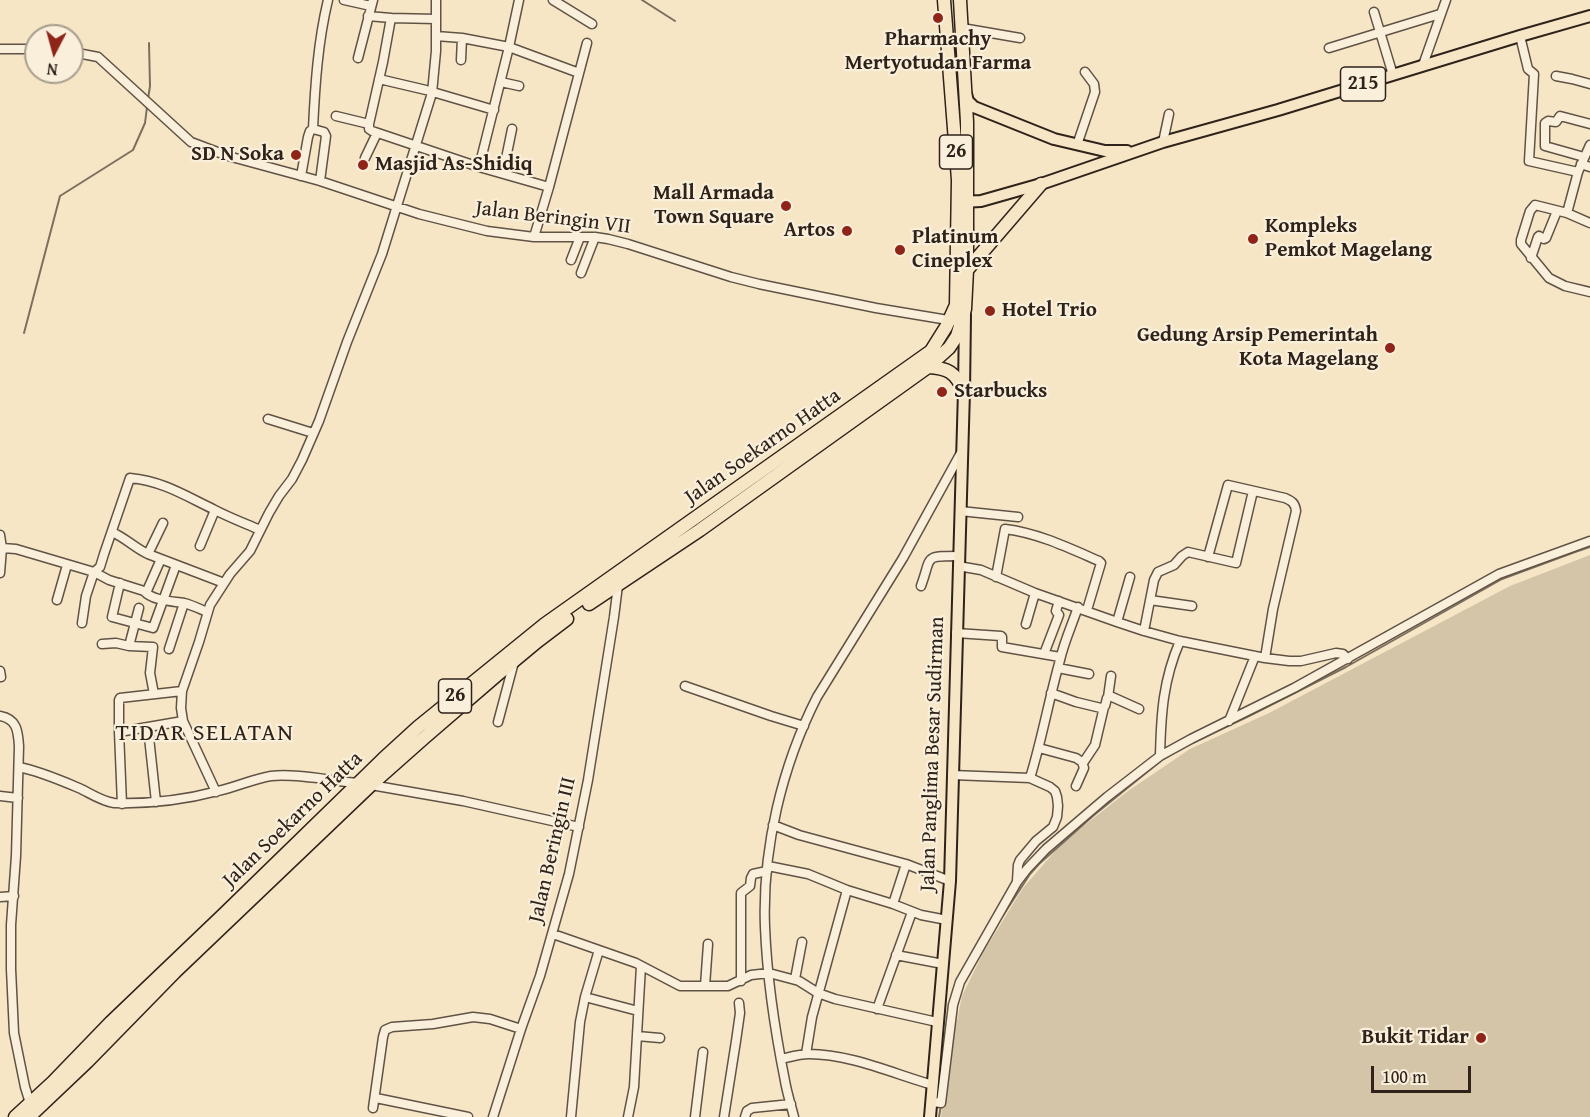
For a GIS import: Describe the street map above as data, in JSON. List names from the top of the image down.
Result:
{
  "streets": {
    "highway": ["26", "Jalan Soekarno Hatta"],
    "main road": ["215", "Jalan Panglima Besar Sudirman"],
    "street": ["Jalan Beringin VII", "Jalan Beringin III"]
  },
  "crossings": [
    ["215", "26"],
    ["26", "Jalan Beringin VII"],
    ["26", "Jalan Soekarno Hatta"],
    ["Jalan Soekarno Hatta", "Jalan Beringin III"]
  ],
  "districts": ["TIDAR SELATAN"],
  "places": [
    "Pharmachy Mertyotudan Farma",
    "SD N Soka",
    "Masjid As-Shidiq",
    "Mall Armada Town Square",
    "Artos",
    "Kompleks Pemkot Magelang",
    "Platinum Cineplex",
    "Hotel Trio",
    "Gedung Arsip Pemerintah Kota Magelang",
    "Starbucks",
    "Bukit Tidar"
  ],
  "scale_bar": "100 m",
  "north": "bottom"
}
